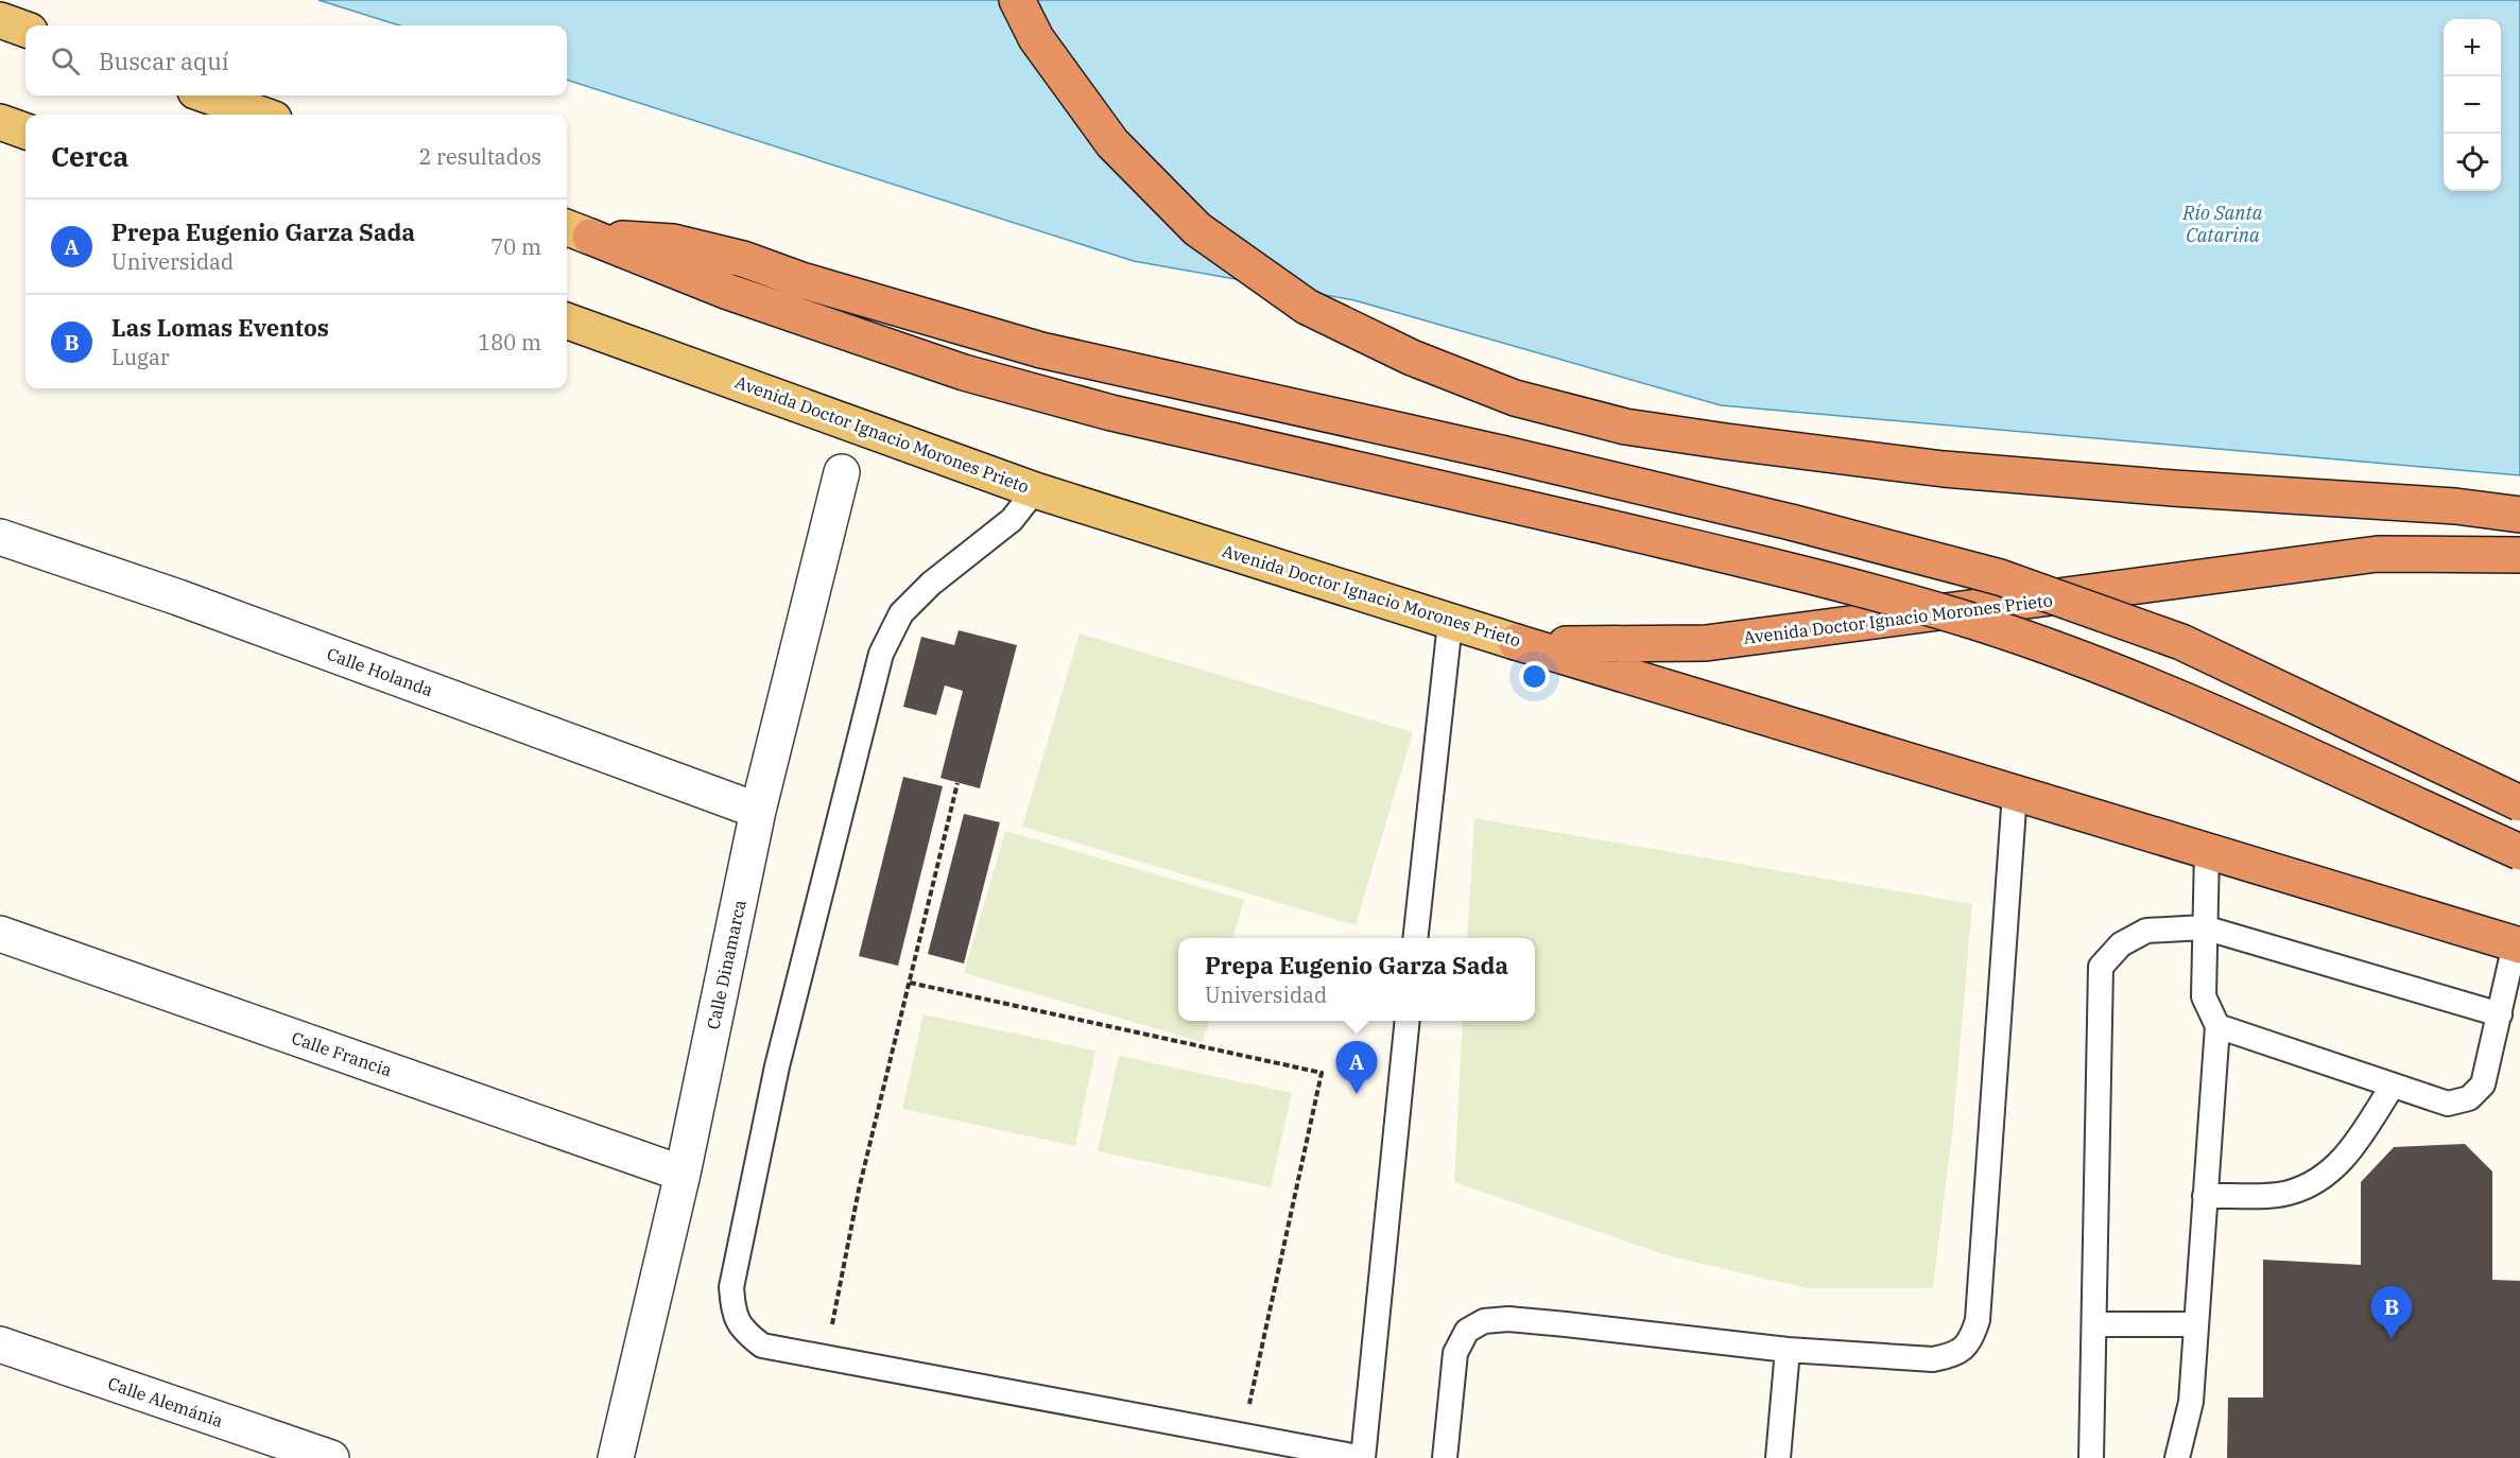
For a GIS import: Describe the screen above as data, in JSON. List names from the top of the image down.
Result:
{
  "streets": {
    "highway": ["Avenida Doctor Ignacio Morones Prieto"],
    "street": [
      "Calle Holanda",
      "Calle Dinamarca",
      "Calle Francia",
      "Calle Alemánia"
    ]
  },
  "crossings": [
    ["Calle Holanda", "Calle Dinamarca"],
    ["Calle Dinamarca", "Calle Francia"]
  ],
  "water": ["Río Santa Catarina"],
  "page": {
    "map_buttons": ["+", "−"],
    "search": "Buscar aquí",
    "heading": ["Cerca", "2 resultados"],
    "list": [
      {
        "mark": "A",
        "name": "Prepa Eugenio Garza Sada",
        "note": "Universidad",
        "value": "70 m"
      },
      {
        "mark": "B",
        "name": "Las Lomas Eventos",
        "note": "Lugar",
        "value": "180 m"
      }
    ],
    "popup": ["Prepa Eugenio Garza Sada", "Universidad"],
    "pins": ["A", "B"]
  }
}
